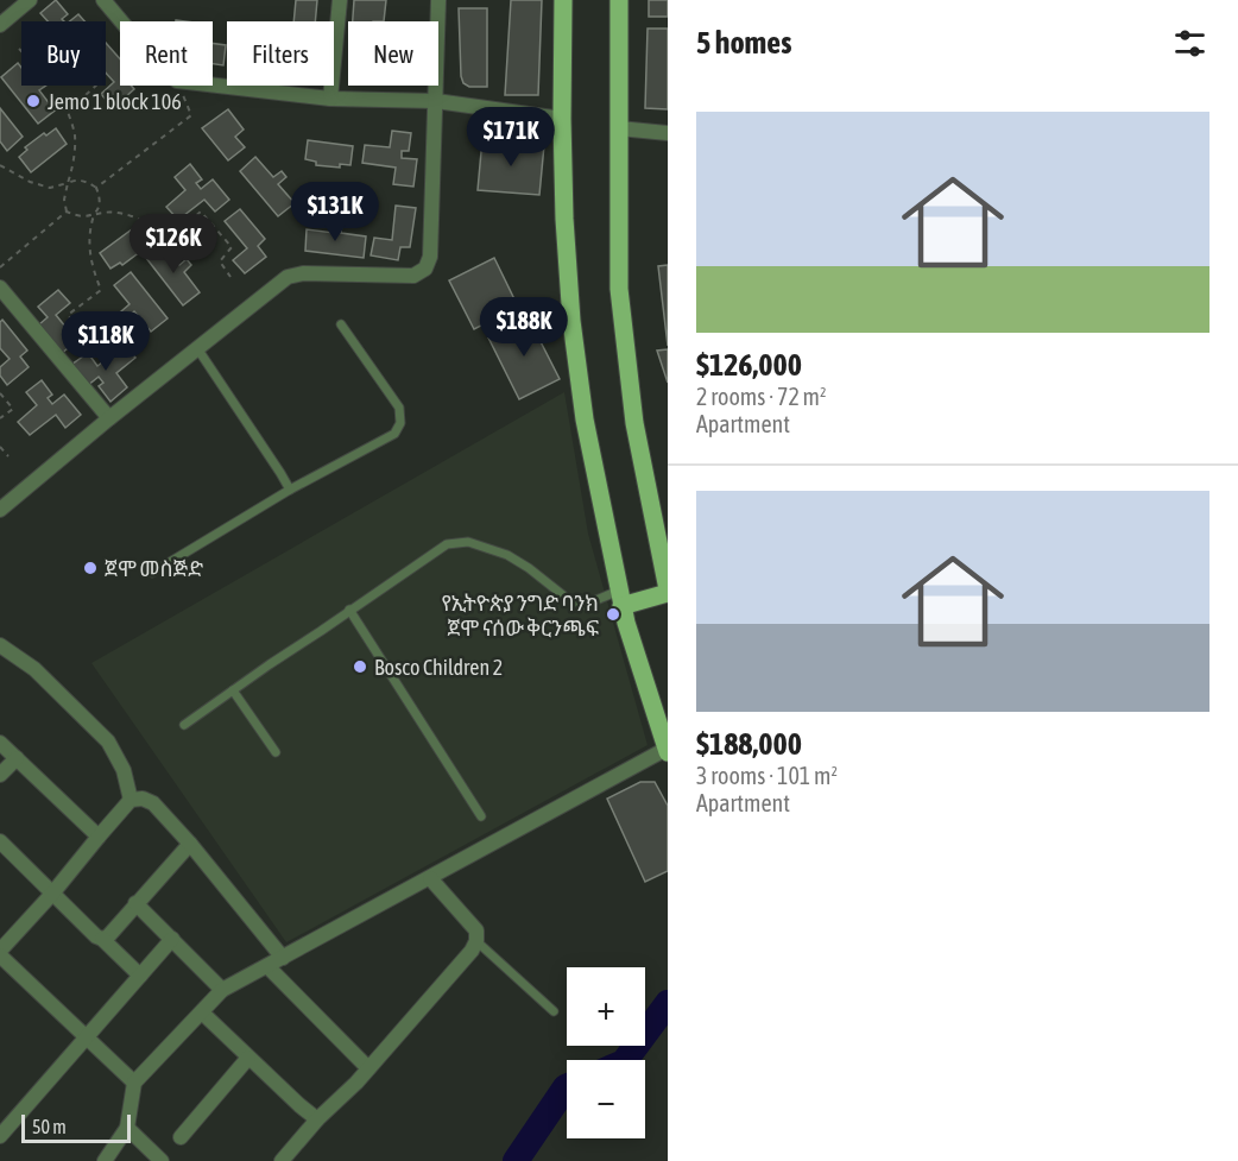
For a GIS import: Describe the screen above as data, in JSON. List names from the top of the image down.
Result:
{
  "places": [
    "Jemo 1 block 106",
    "ጀሞ መስጅድ",
    "የኢትዮጵያ ንግድ ባንክ ጀሞ ናሰው ቅርንጫፍ",
    "Bosco Children 2"
  ],
  "scale_bar": "50 m",
  "page": {
    "heading": "5 homes",
    "chip": [
      "Buy",
      "Rent",
      "Filters",
      "New"
    ],
    "list": [
      {
        "name": "$126,000",
        "note": "2 rooms · 72 m² · Apartment"
      },
      {
        "name": "$188,000",
        "note": "3 rooms · 101 m² · Apartment"
      }
    ],
    "price": [
      "$171K",
      "$131K",
      "$126K",
      "$188K",
      "$118K"
    ],
    "map_buttons": ["+", "−"],
    "scale": "50 m"
  }
}
